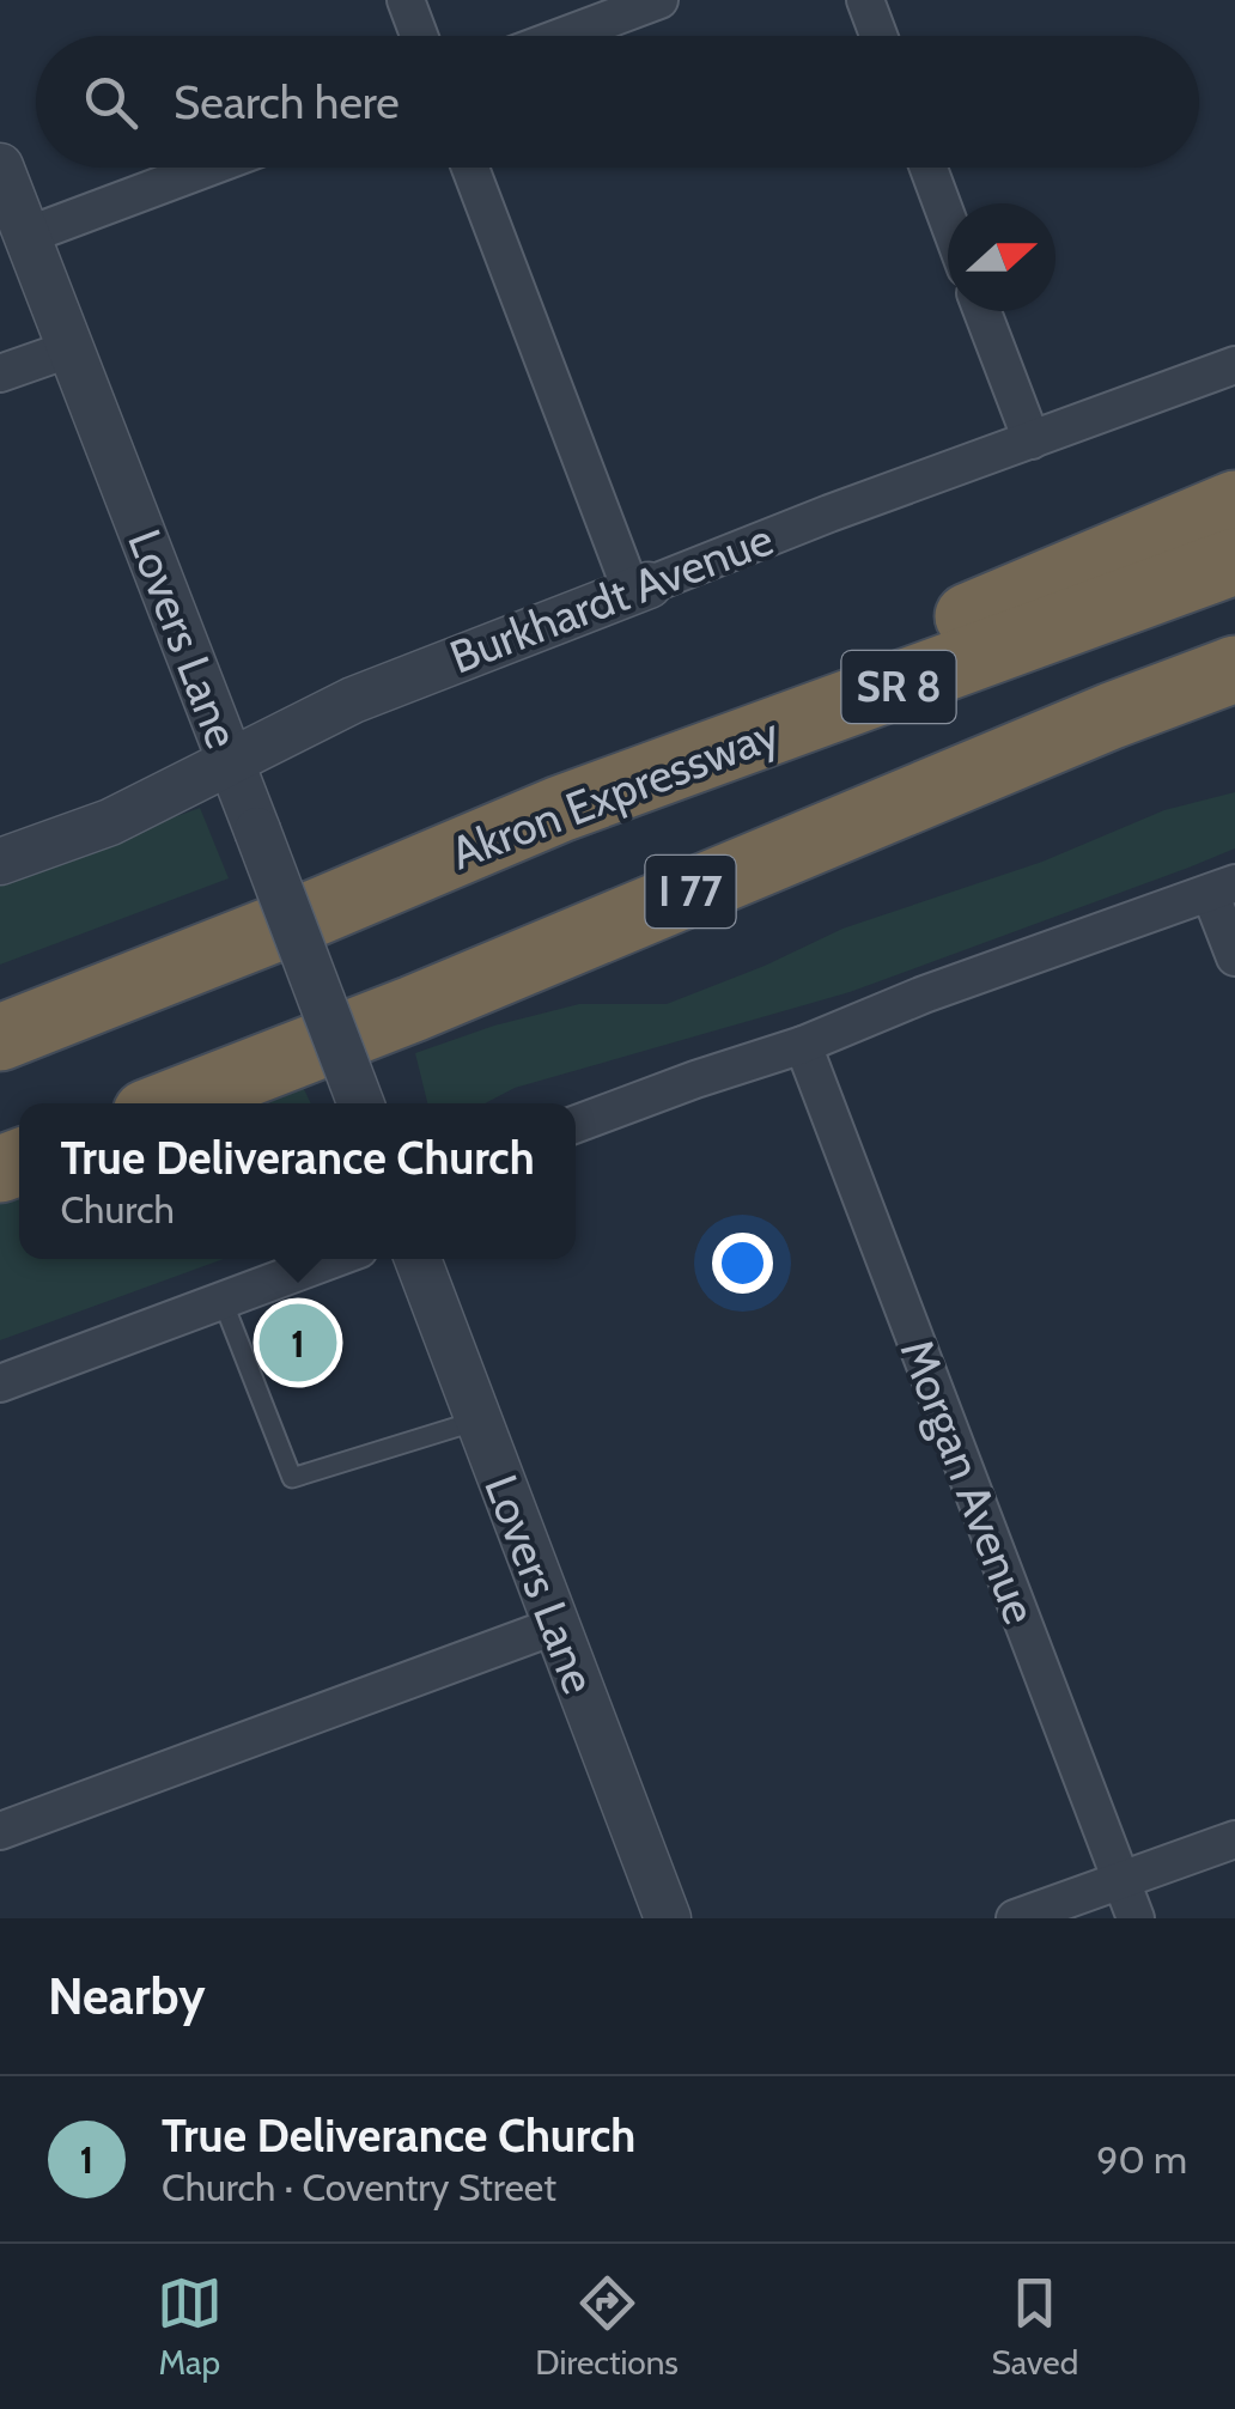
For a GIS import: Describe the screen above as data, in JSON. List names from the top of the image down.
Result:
{
  "streets": {
    "highway": ["SR 8", "Akron Expressway", "I 77"],
    "street": ["Burkhardt Avenue", "Lovers Lane", "Morgan Avenue"]
  },
  "crossings": [
    ["Burkhardt Avenue", "Lovers Lane"]
  ],
  "north": "right",
  "page": {
    "search": "Search here",
    "popup": ["True Deliverance Church", "Church"],
    "pins": "1",
    "heading": "Nearby",
    "list": [
      {
        "mark": "1",
        "name": "True Deliverance Church",
        "note": "Church · Coventry Street",
        "value": "90 m"
      }
    ],
    "nav": ["Map", "Directions", "Saved"]
  }
}
